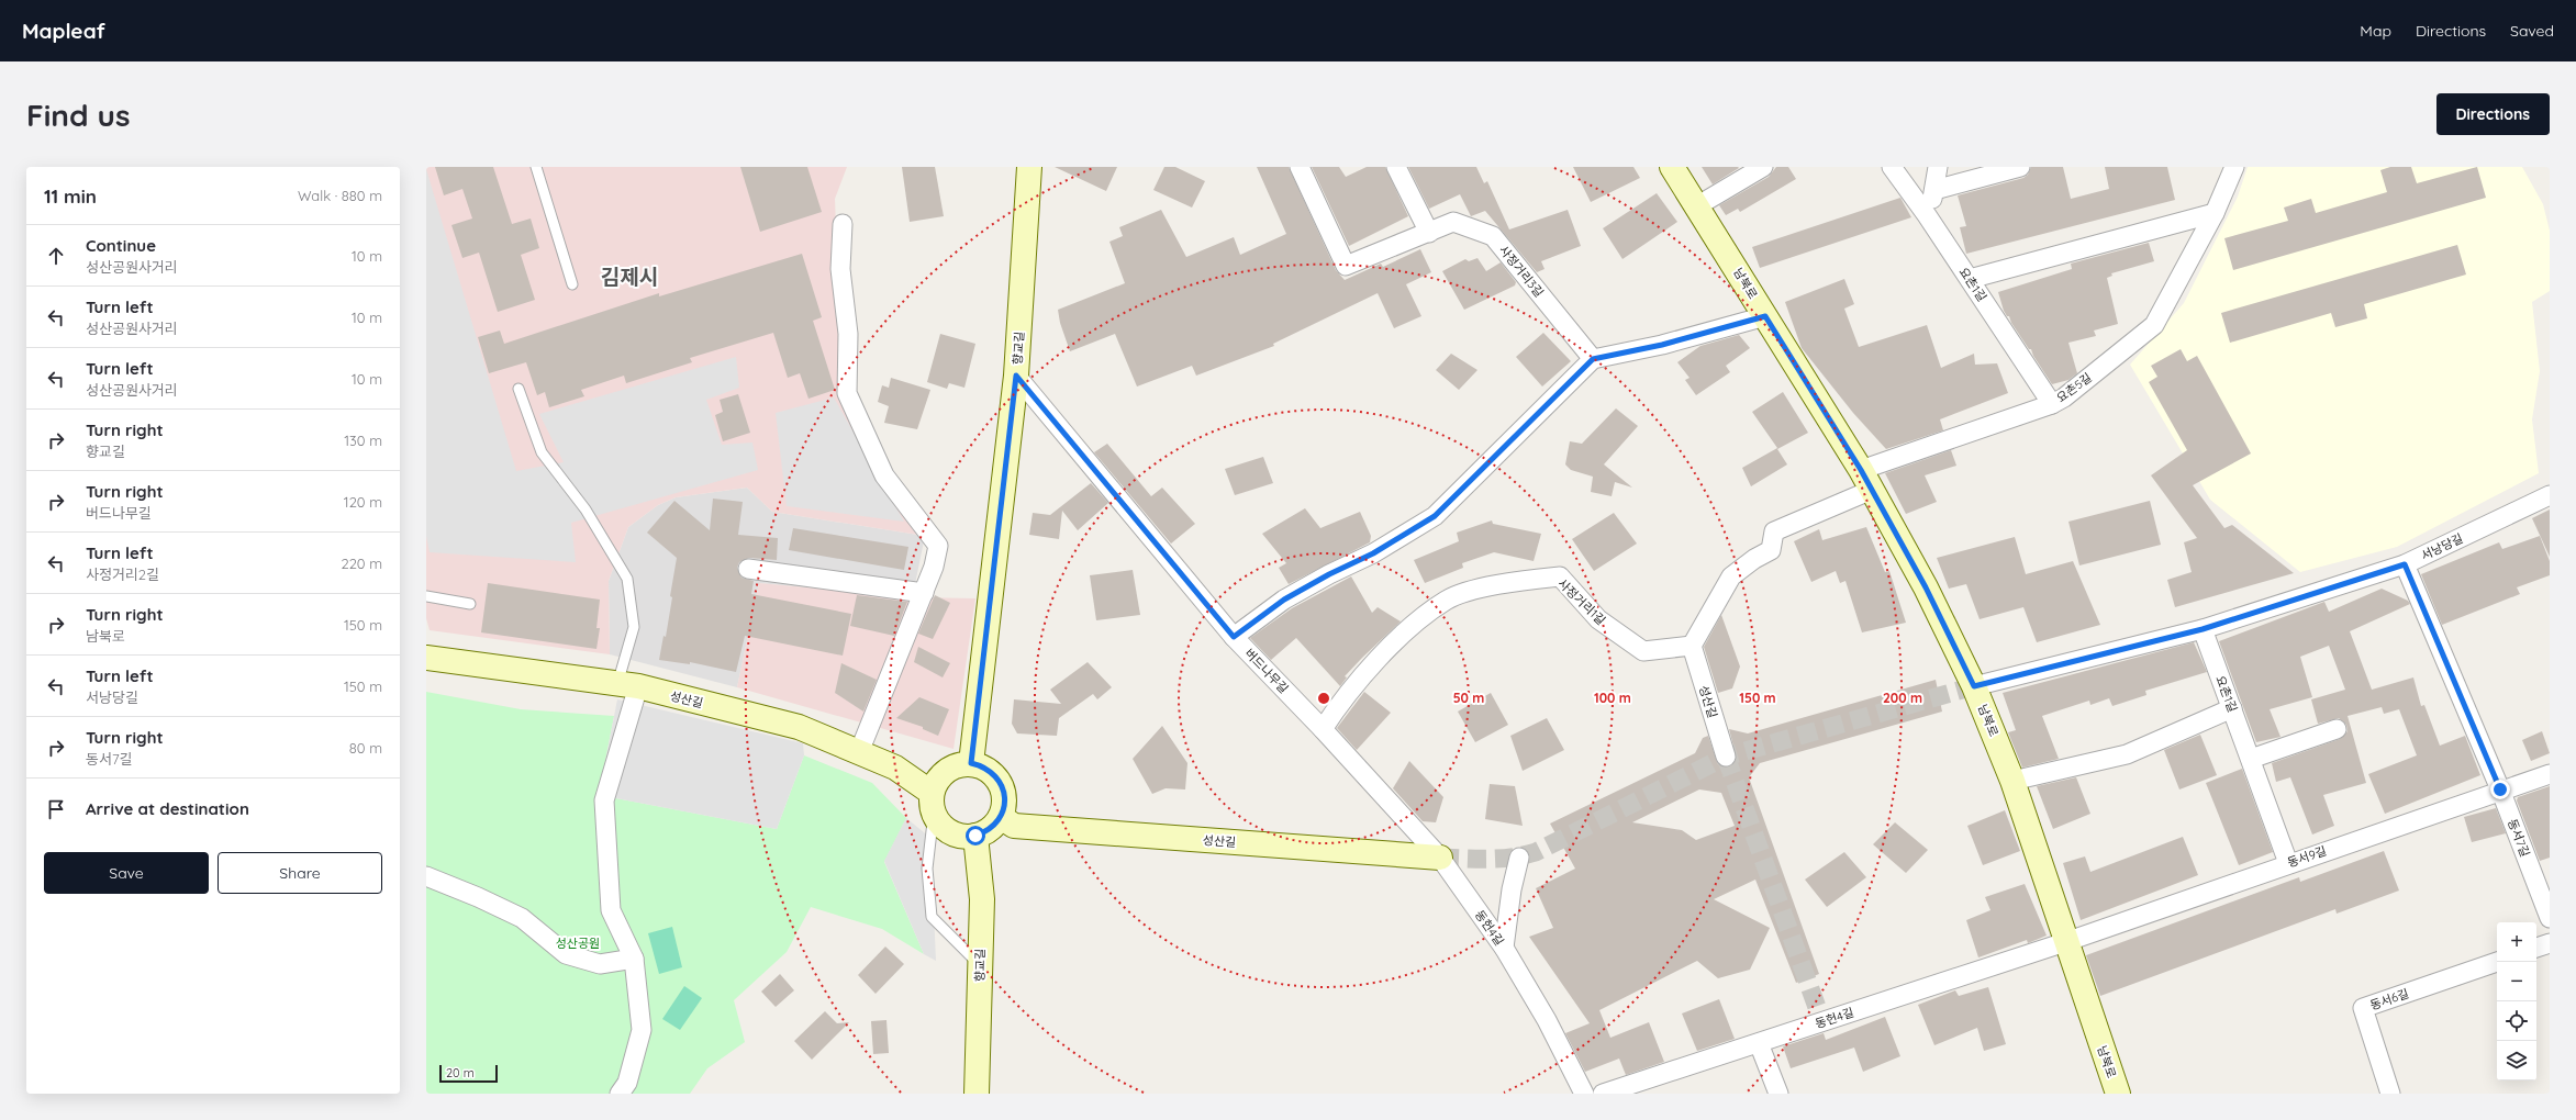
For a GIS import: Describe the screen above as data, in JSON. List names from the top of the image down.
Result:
{
  "streets": {
    "street": [
      "사정거리3길",
      "남북로",
      "요촌1길",
      "향교길",
      "요촌5길",
      "서낭당길",
      "사정거리1길",
      "버드나무길",
      "성산길",
      "동서7길",
      "동서9길",
      "동헌4길",
      "동서6길"
    ]
  },
  "crossings": [
    ["남북로", "요촌5길"],
    ["남북로", "서낭당길"],
    ["남북로", "동서9길"],
    ["남북로", "동헌4길"],
    ["요촌1길", "요촌5길"],
    ["요촌1길", "서낭당길"],
    ["요촌1길", "동서9길"],
    ["향교길", "버드나무길"],
    ["향교길", "성산길"],
    ["서낭당길", "동서7길"],
    ["사정거리1길", "버드나무길"],
    ["사정거리1길", "성산길"],
    ["버드나무길", "성산길"],
    ["버드나무길", "동헌4길"],
    ["성산길", "동헌4길"],
    ["동서7길", "동서9길"],
    ["동서9길", "동헌4길"]
  ],
  "districts": ["김제시"],
  "parks": ["성산공원"],
  "scale_bar": "20 m",
  "page": {
    "header": "Mapleaf",
    "nav": ["Map", "Directions", "Saved"],
    "buttons": [
      "Directions",
      ["Save", "Share"]
    ],
    "title": "Find us",
    "heading": ["11 min", "Walk · 880 m"],
    "list": [
      ["Continue", "성산공원사거리", "10 m"],
      ["Turn left", "성산공원사거리", "10 m"],
      ["Turn left", "성산공원사거리", "10 m"],
      ["Turn right", "향교길", "130 m"],
      ["Turn right", "버드나무길", "120 m"],
      ["Turn left", "사정거리2길", "220 m"],
      ["Turn right", "남북로", "150 m"],
      ["Turn left", "서낭당길", "150 m"],
      ["Turn right", "동서7길", "80 m"],
      "Arrive at destination"
    ],
    "map_buttons": ["+", "−"],
    "scale": "20 m"
  },
  "rings": [
    "50 m",
    "100 m",
    "150 m",
    "200 m"
  ]
}
